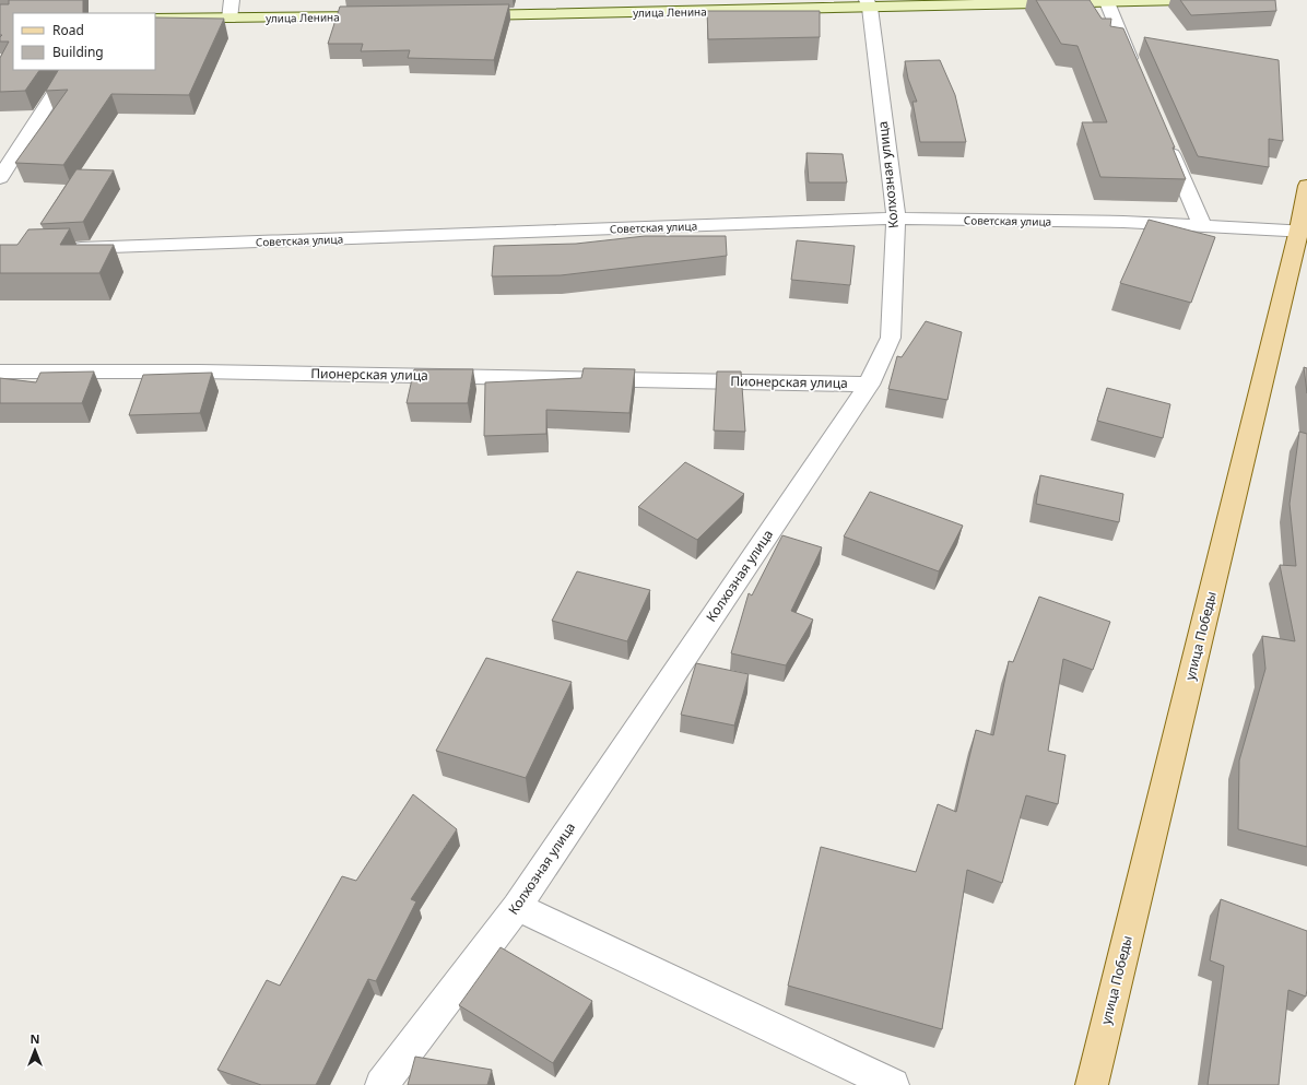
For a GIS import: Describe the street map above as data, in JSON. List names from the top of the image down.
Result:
{
  "streets": {
    "main road": ["улица Ленина", "улица Победы"],
    "street": ["Колхозная улица", "Советская улица", "Пионерская улица"]
  },
  "crossings": [
    ["улица Ленина", "Колхозная улица"],
    ["Колхозная улица", "Советская улица"],
    ["Колхозная улица", "Пионерская улица"],
    ["Советская улица", "улица Победы"]
  ],
  "legend": ["Road", "Building"],
  "north": "top"
}
